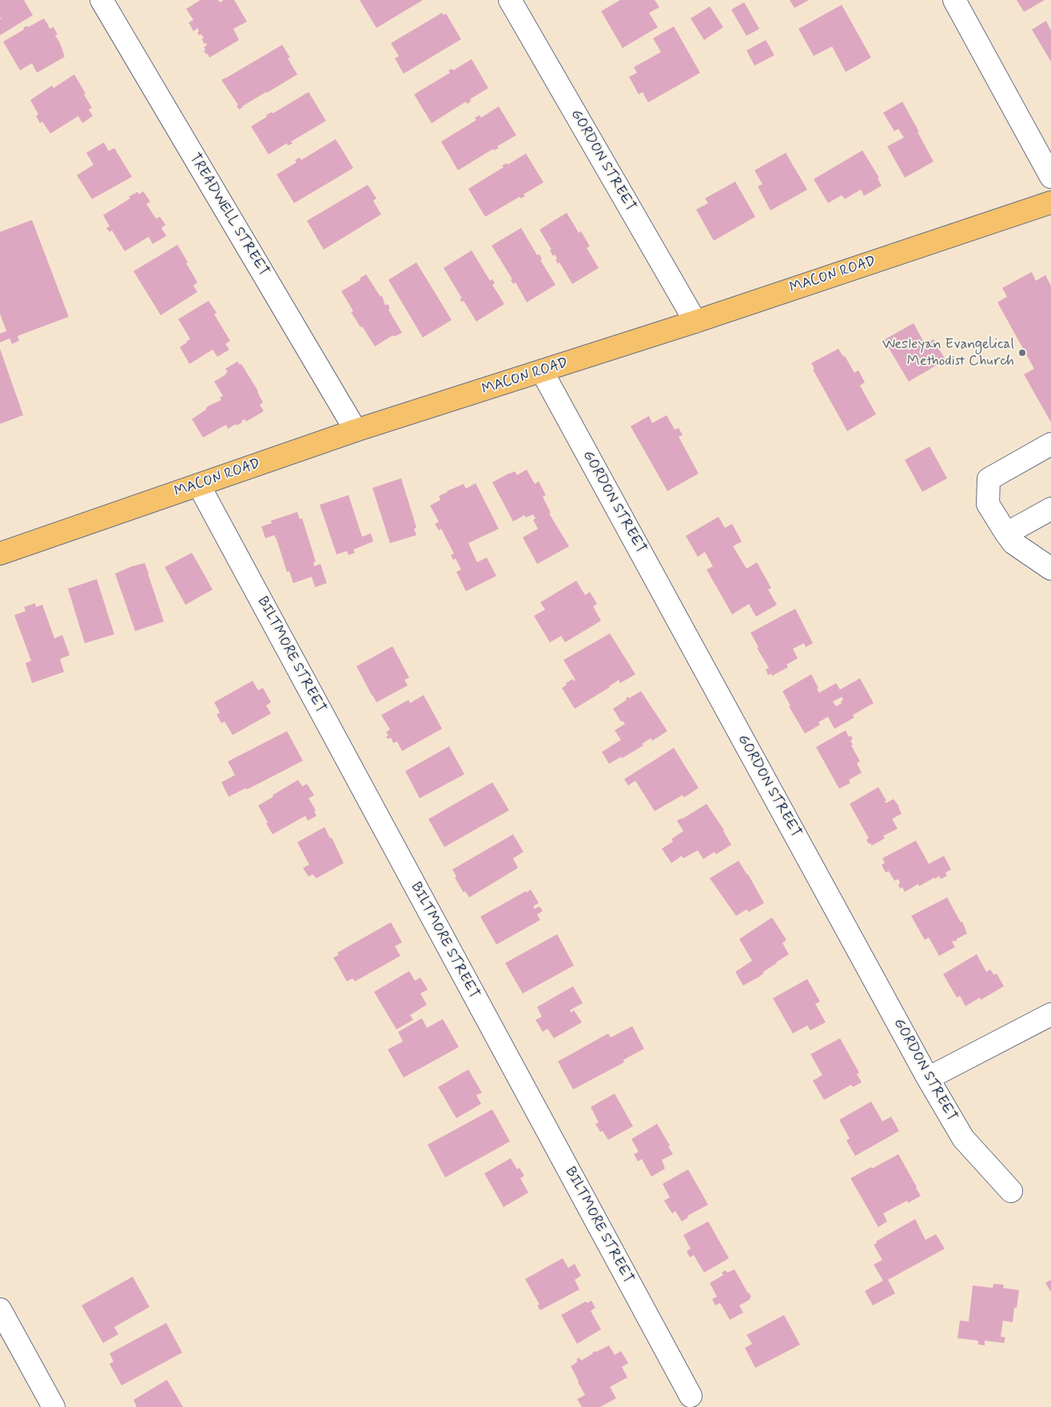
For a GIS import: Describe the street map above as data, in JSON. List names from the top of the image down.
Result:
{
  "streets": {
    "main road": ["MACON ROAD"],
    "street": ["GORDON STREET", "TREADWELL STREET", "BILTMORE STREET"]
  },
  "crossings": [
    ["GORDON STREET", "MACON ROAD"],
    ["TREADWELL STREET", "MACON ROAD"],
    ["MACON ROAD", "BILTMORE STREET"]
  ],
  "places": ["Wesleyan Evangelical Methodist Church"]
}
